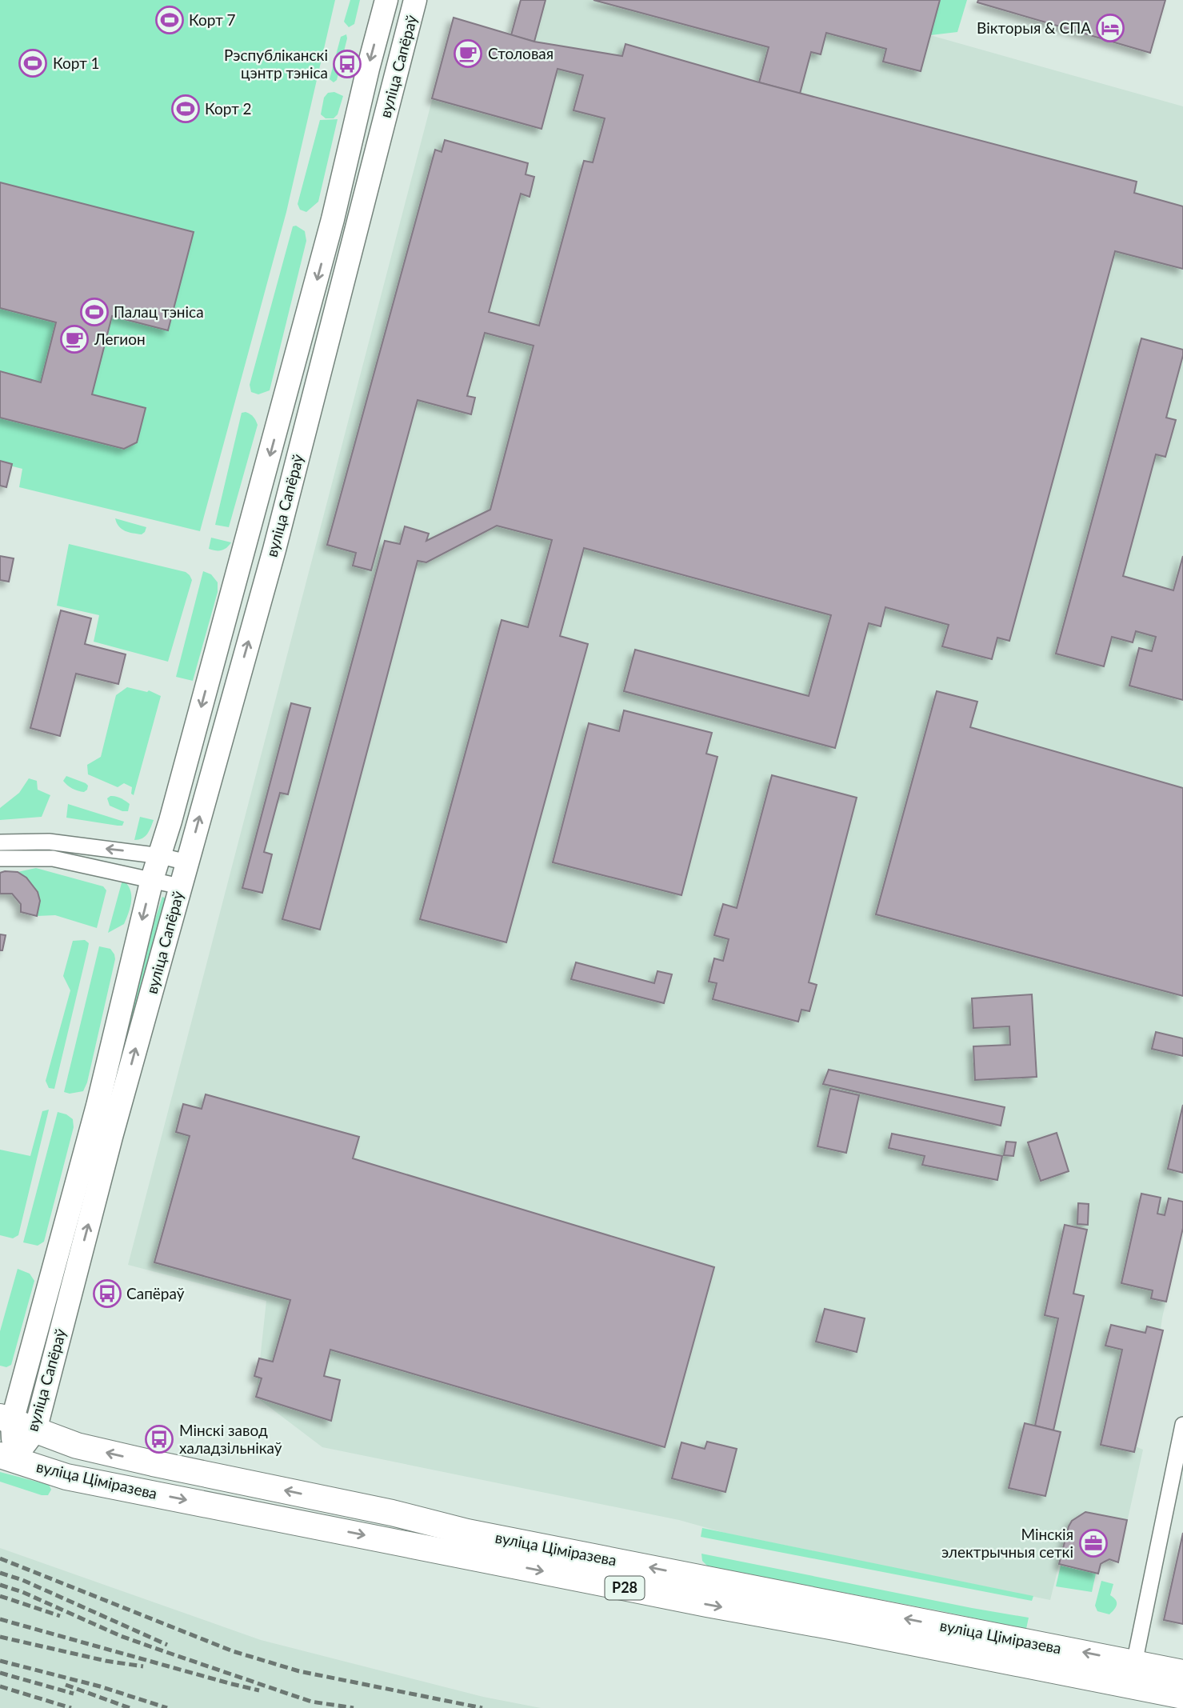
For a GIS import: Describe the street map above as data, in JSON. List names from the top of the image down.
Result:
{
  "streets": {
    "main road": ["вуліца Сапёраў", "вуліца Ціміразева", "Р28"]
  },
  "crossings": [
    ["вуліца Сапёраў", "вуліца Ціміразева"]
  ],
  "places": {
    "sports": [
      "Корт 7",
      "Корт 1",
      "Корт 2",
      "Палац тэніса"
    ],
    "hotel": ["Вікторыя & СПА"],
    "cafe": ["Столовая", "Легион"],
    "bus stop": ["Рэспубліканскі цэнтр тэніса", "Сапёраў", "Мінскі завод халадзільнікаў"],
    "office": ["Мінскія электрычныя сеткі"]
  }
}
